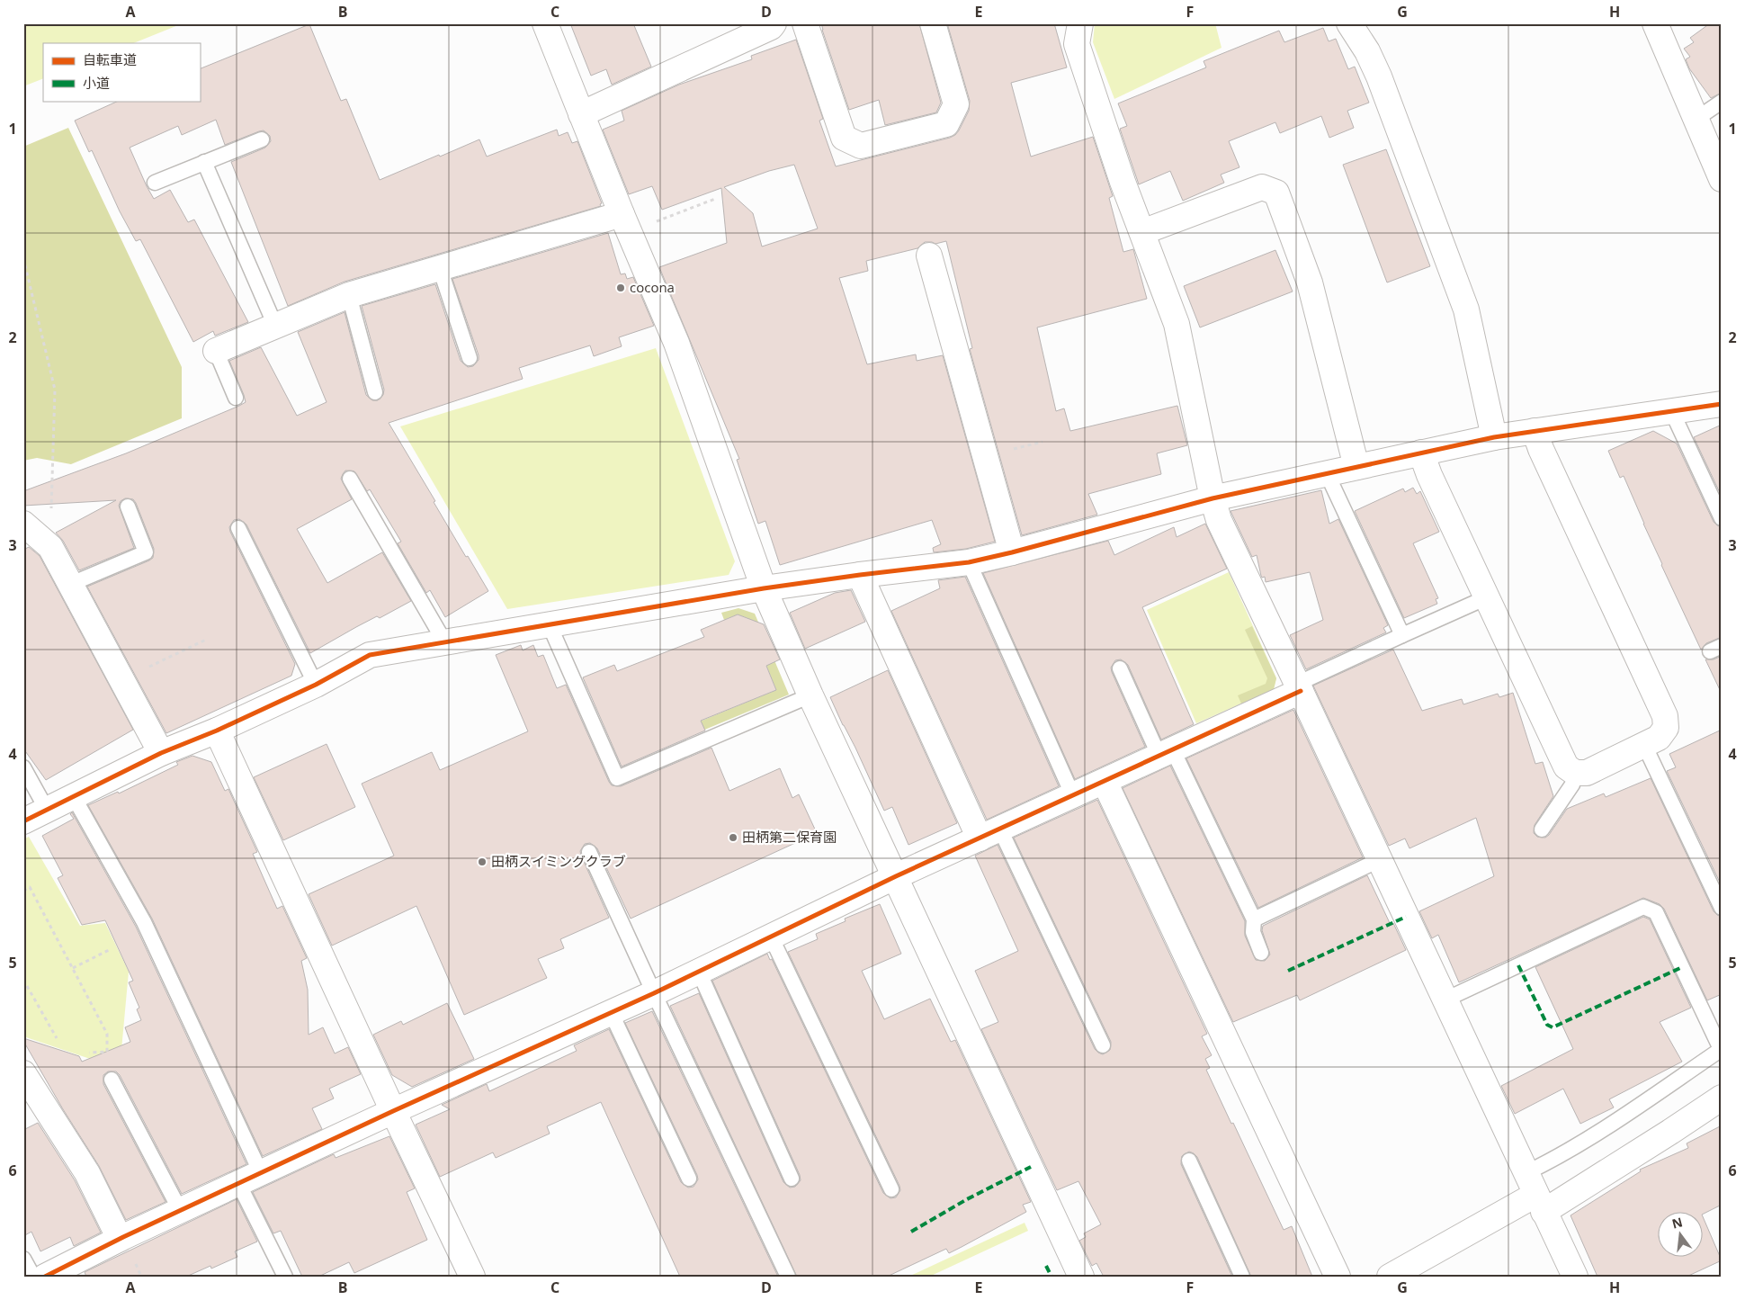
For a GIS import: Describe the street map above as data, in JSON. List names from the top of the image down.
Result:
{
  "places": ["cocona", "田柄第二保育園", "田柄スイミングクラブ"],
  "legend": ["自転車道", "小道"],
  "north": "top",
  "grid": {
    "columns": [
      "A",
      "B",
      "C",
      "D",
      "E",
      "F",
      "G",
      "H"
    ],
    "rows": [
      "1",
      "2",
      "3",
      "4",
      "5",
      "6"
    ]
  }
}
